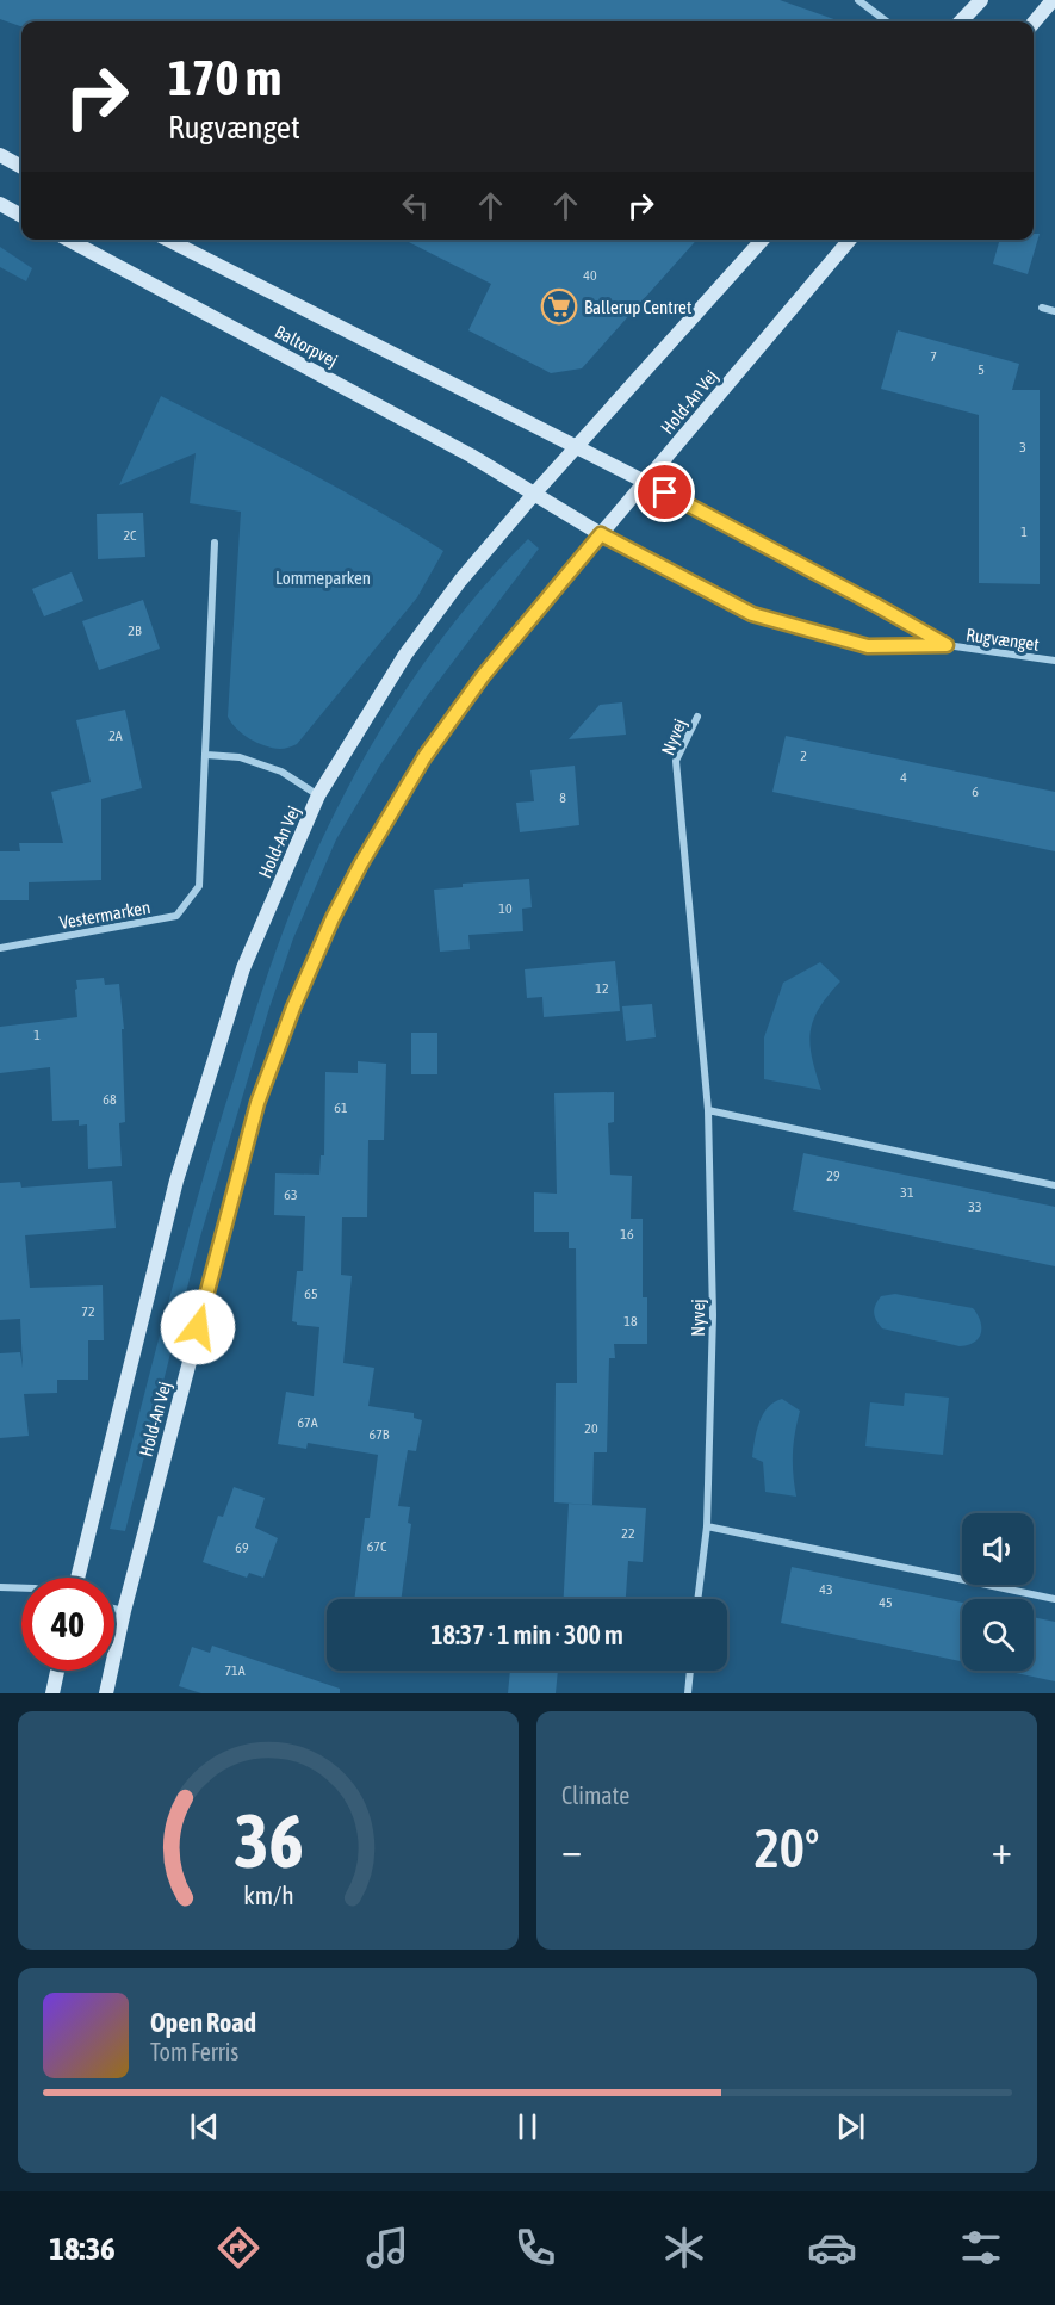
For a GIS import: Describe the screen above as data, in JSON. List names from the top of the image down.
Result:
{
  "streets": {
    "street": [
      "Baltorpvej",
      "Hold-An Vej",
      "Rugvænget",
      "Nyvej",
      "Vestermarken"
    ]
  },
  "crossings": [
    ["Baltorpvej", "Hold-An Vej"],
    ["Baltorpvej", "Rugvænget"],
    ["Hold-An Vej", "Rugvænget"]
  ],
  "parks": ["Lommeparken"],
  "places": {
    "supermarket": ["Ballerup Centret"]
  },
  "house_numbers": [
    "40",
    "7",
    "5",
    "3",
    "1",
    "2C",
    "2B",
    "2A",
    "2",
    "4",
    "6",
    "8",
    "10",
    "12",
    "1",
    "68",
    "61",
    "29",
    "31",
    "63",
    "33",
    "16",
    "65",
    "72",
    "18",
    "67A",
    "20",
    "67B",
    "22",
    "67C",
    "69",
    "43",
    "45",
    "71A"
  ],
  "page": {
    "turn": ["170 m", "Rugvænget"],
    "limit": "40",
    "trip": "18:37 · 1 min · 300 m",
    "tile": "Climate",
    "heat": ["−", "20°", "+"],
    "song": ["Open Road", "Tom Ferris"],
    "tabs": "18:36",
    "gauge": ["36", "km/h"]
  }
}
